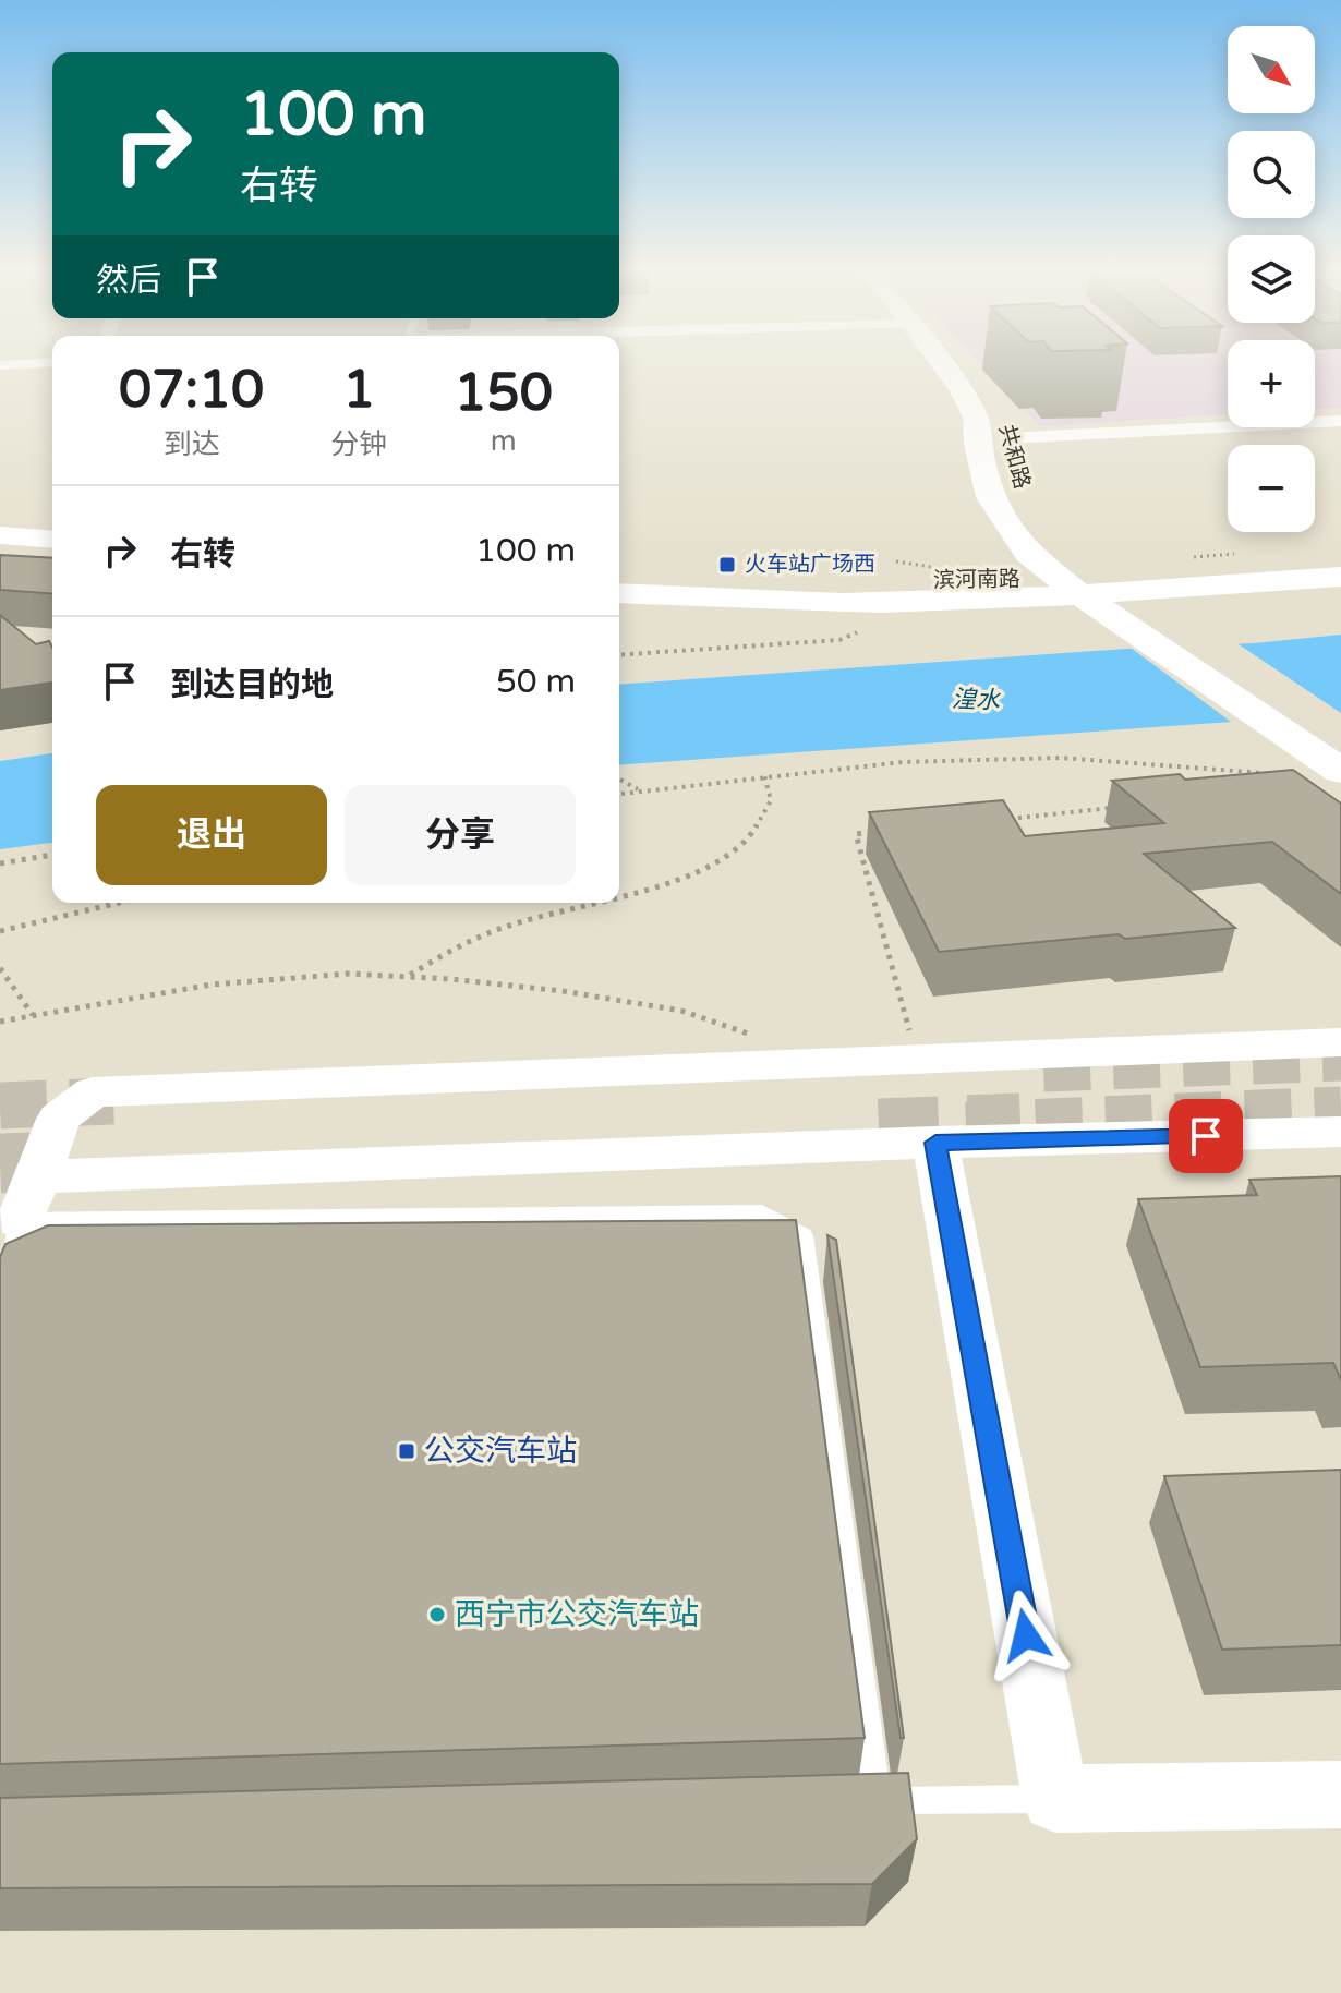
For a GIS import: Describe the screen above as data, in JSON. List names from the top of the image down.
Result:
{
  "streets": {
    "main road": ["共和路", "滨河南路"]
  },
  "crossings": [
    ["共和路", "滨河南路"]
  ],
  "water": ["湟水"],
  "places": {
    "transit": ["火车站广场西", "公交汽车站"],
    "other": ["西宁市公交汽车站"]
  },
  "north": "bottom right",
  "page": {
    "map_buttons": ["+", "−"],
    "turn": ["100 m", "右转"],
    "then": "然后",
    "eta": [
      "07:10",
      "到达",
      "1",
      "分钟",
      "150",
      "m"
    ],
    "list": [
      {
        "name": "右转",
        "value": "100 m"
      },
      {
        "name": "到达目的地",
        "value": "50 m"
      }
    ],
    "buttons": ["退出", "分享"]
  }
}
